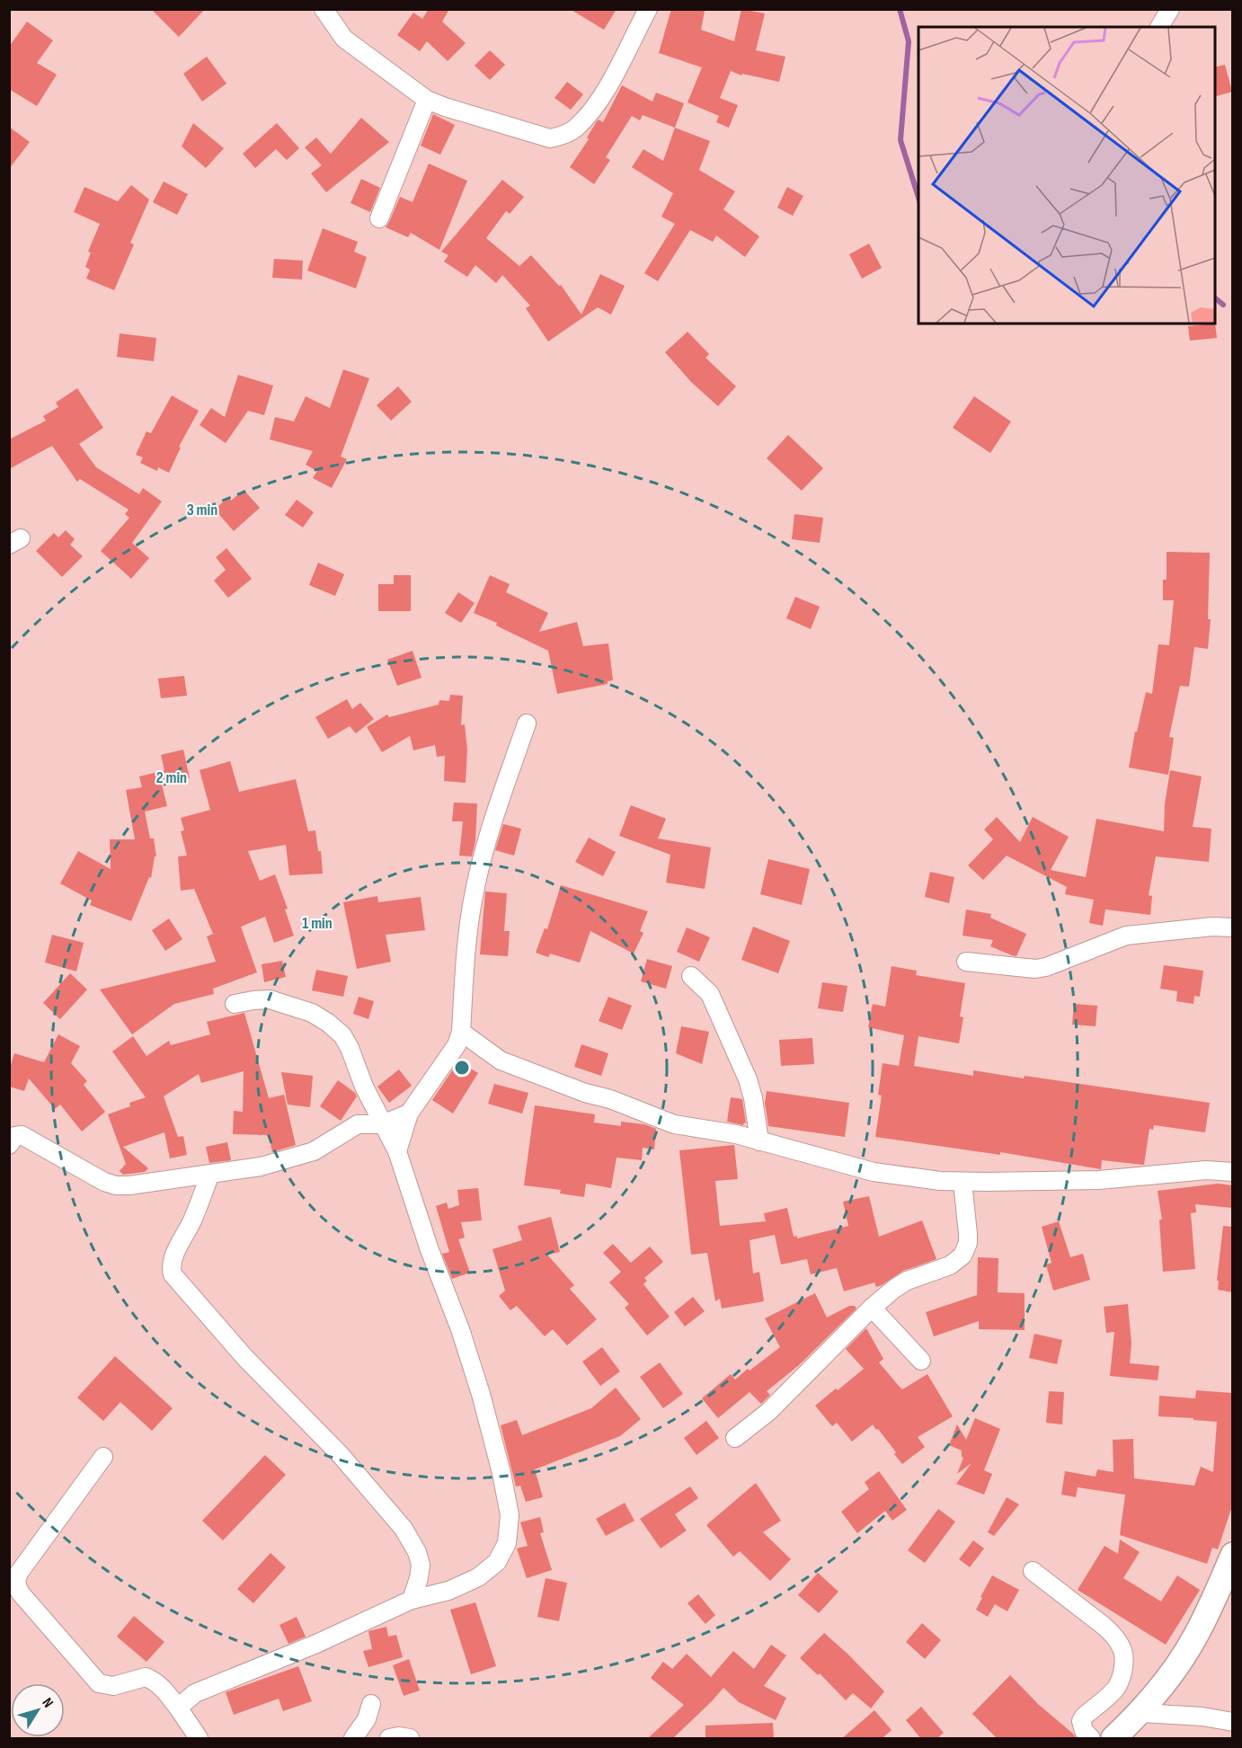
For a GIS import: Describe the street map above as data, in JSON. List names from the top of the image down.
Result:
{
  "north": "top right",
  "rings": ["3 min", "2 min", "1 min"]
}
